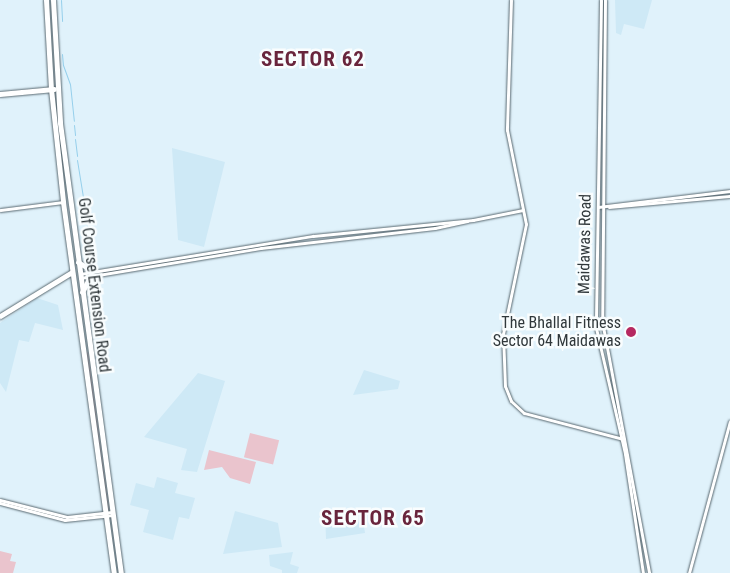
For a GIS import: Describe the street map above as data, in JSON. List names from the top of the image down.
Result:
{
  "streets": {
    "main road": ["Golf Course Extension Road"],
    "street": ["Maidawas Road"]
  },
  "districts": ["SECTOR 62", "SECTOR 65"],
  "places": ["The Bhallal Fitness Sector 64 Maidawas"]
}
